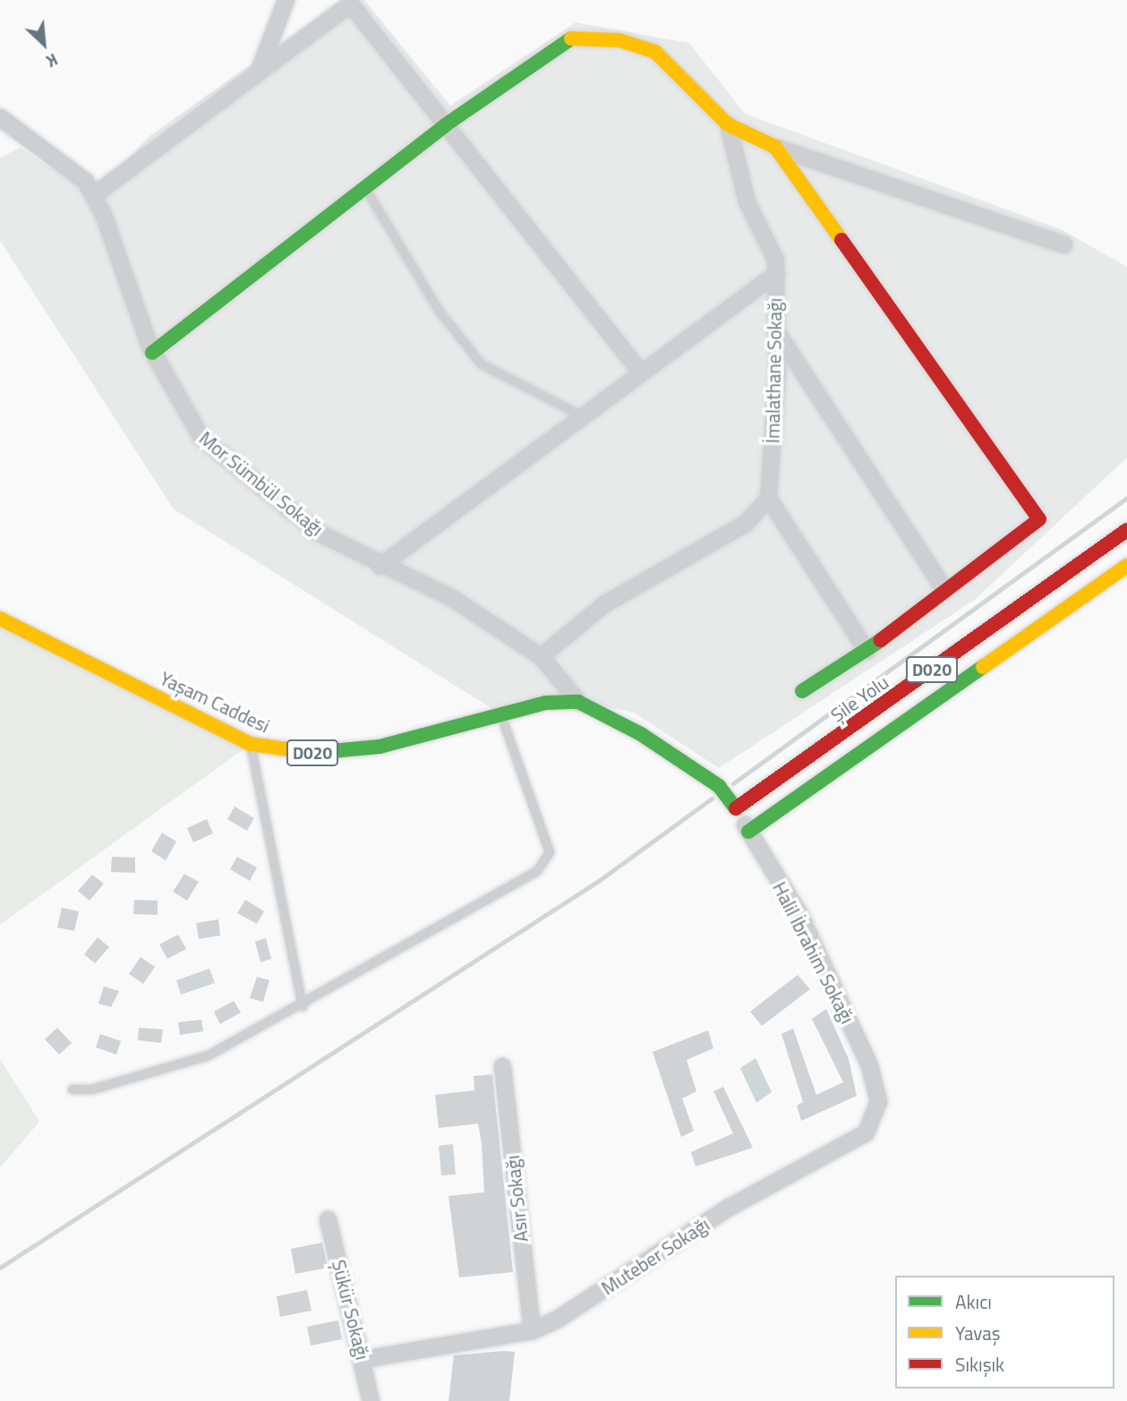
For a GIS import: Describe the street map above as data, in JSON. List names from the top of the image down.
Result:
{
  "streets": {
    "main road": ["D020", "Şile Yolu", "Yaşam Caddesi"],
    "street": [
      "İmalathane Sokağı",
      "Mor Sümbül Sokağı",
      "Halil İbrahim Sokağı",
      "Asır Sokağı",
      "Muteber Sokağı",
      "Şükür Sokağı"
    ]
  },
  "crossings": [
    ["Mor Sümbül Sokağı", "Yaşam Caddesi"],
    ["D020", "Halil İbrahim Sokağı"],
    ["Şile Yolu", "Yaşam Caddesi"],
    ["Şile Yolu", "Halil İbrahim Sokağı"],
    ["Yaşam Caddesi", "Halil İbrahim Sokağı"],
    ["Halil İbrahim Sokağı", "Muteber Sokağı"],
    ["Asır Sokağı", "Muteber Sokağı"],
    ["Muteber Sokağı", "Şükür Sokağı"]
  ],
  "legend": ["Akıcı", "Yavaş", "Sıkışık"],
  "north": "bottom right"
}
